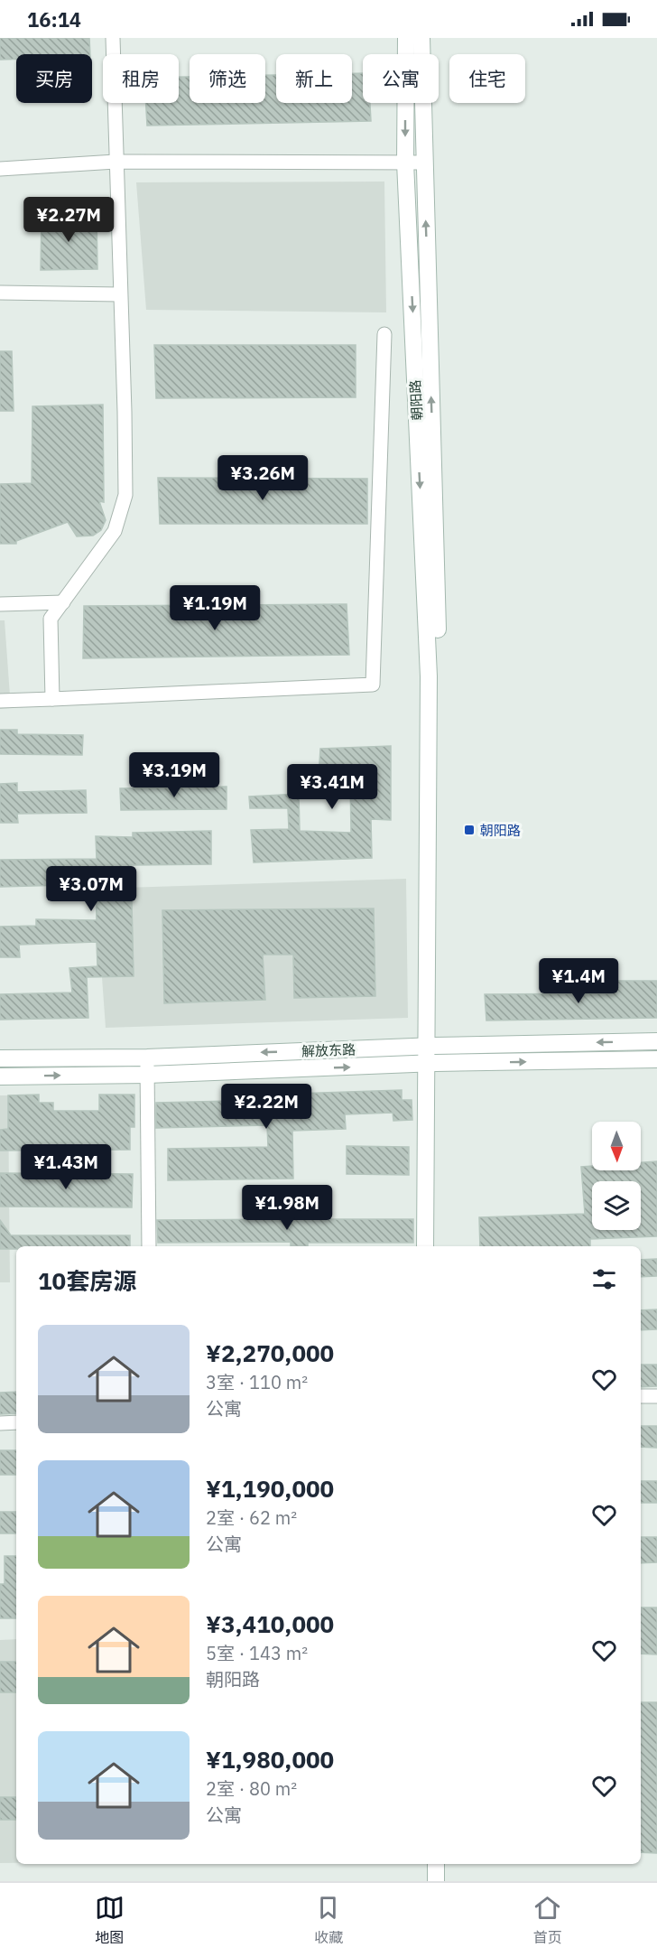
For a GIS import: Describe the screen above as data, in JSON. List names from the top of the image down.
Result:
{
  "streets": {
    "street": ["朝阳路", "解放东路"]
  },
  "crossings": [
    ["朝阳路", "解放东路"]
  ],
  "places": {
    "transit": ["朝阳路"]
  },
  "north": "bottom",
  "page": {
    "status": "16:14",
    "chip": [
      "买房",
      "租房",
      "筛选",
      "新上",
      "公寓",
      "住宅"
    ],
    "price": [
      "¥2.27M",
      "¥3.26M",
      "¥1.19M",
      "¥3.19M",
      "¥3.41M",
      "¥3.07M",
      "¥1.4M",
      "¥2.22M",
      "¥1.43M",
      "¥1.98M"
    ],
    "heading": "10套房源",
    "list": [
      {
        "name": "¥2,270,000",
        "note": "3室 · 110 m² · 公寓"
      },
      {
        "name": "¥1,190,000",
        "note": "2室 · 62 m² · 公寓"
      },
      {
        "name": "¥3,410,000",
        "note": "5室 · 143 m² · 朝阳路"
      },
      {
        "name": "¥1,980,000",
        "note": "2室 · 80 m² · 公寓"
      }
    ],
    "tabs": ["地图", "收藏", "首页"]
  }
}
